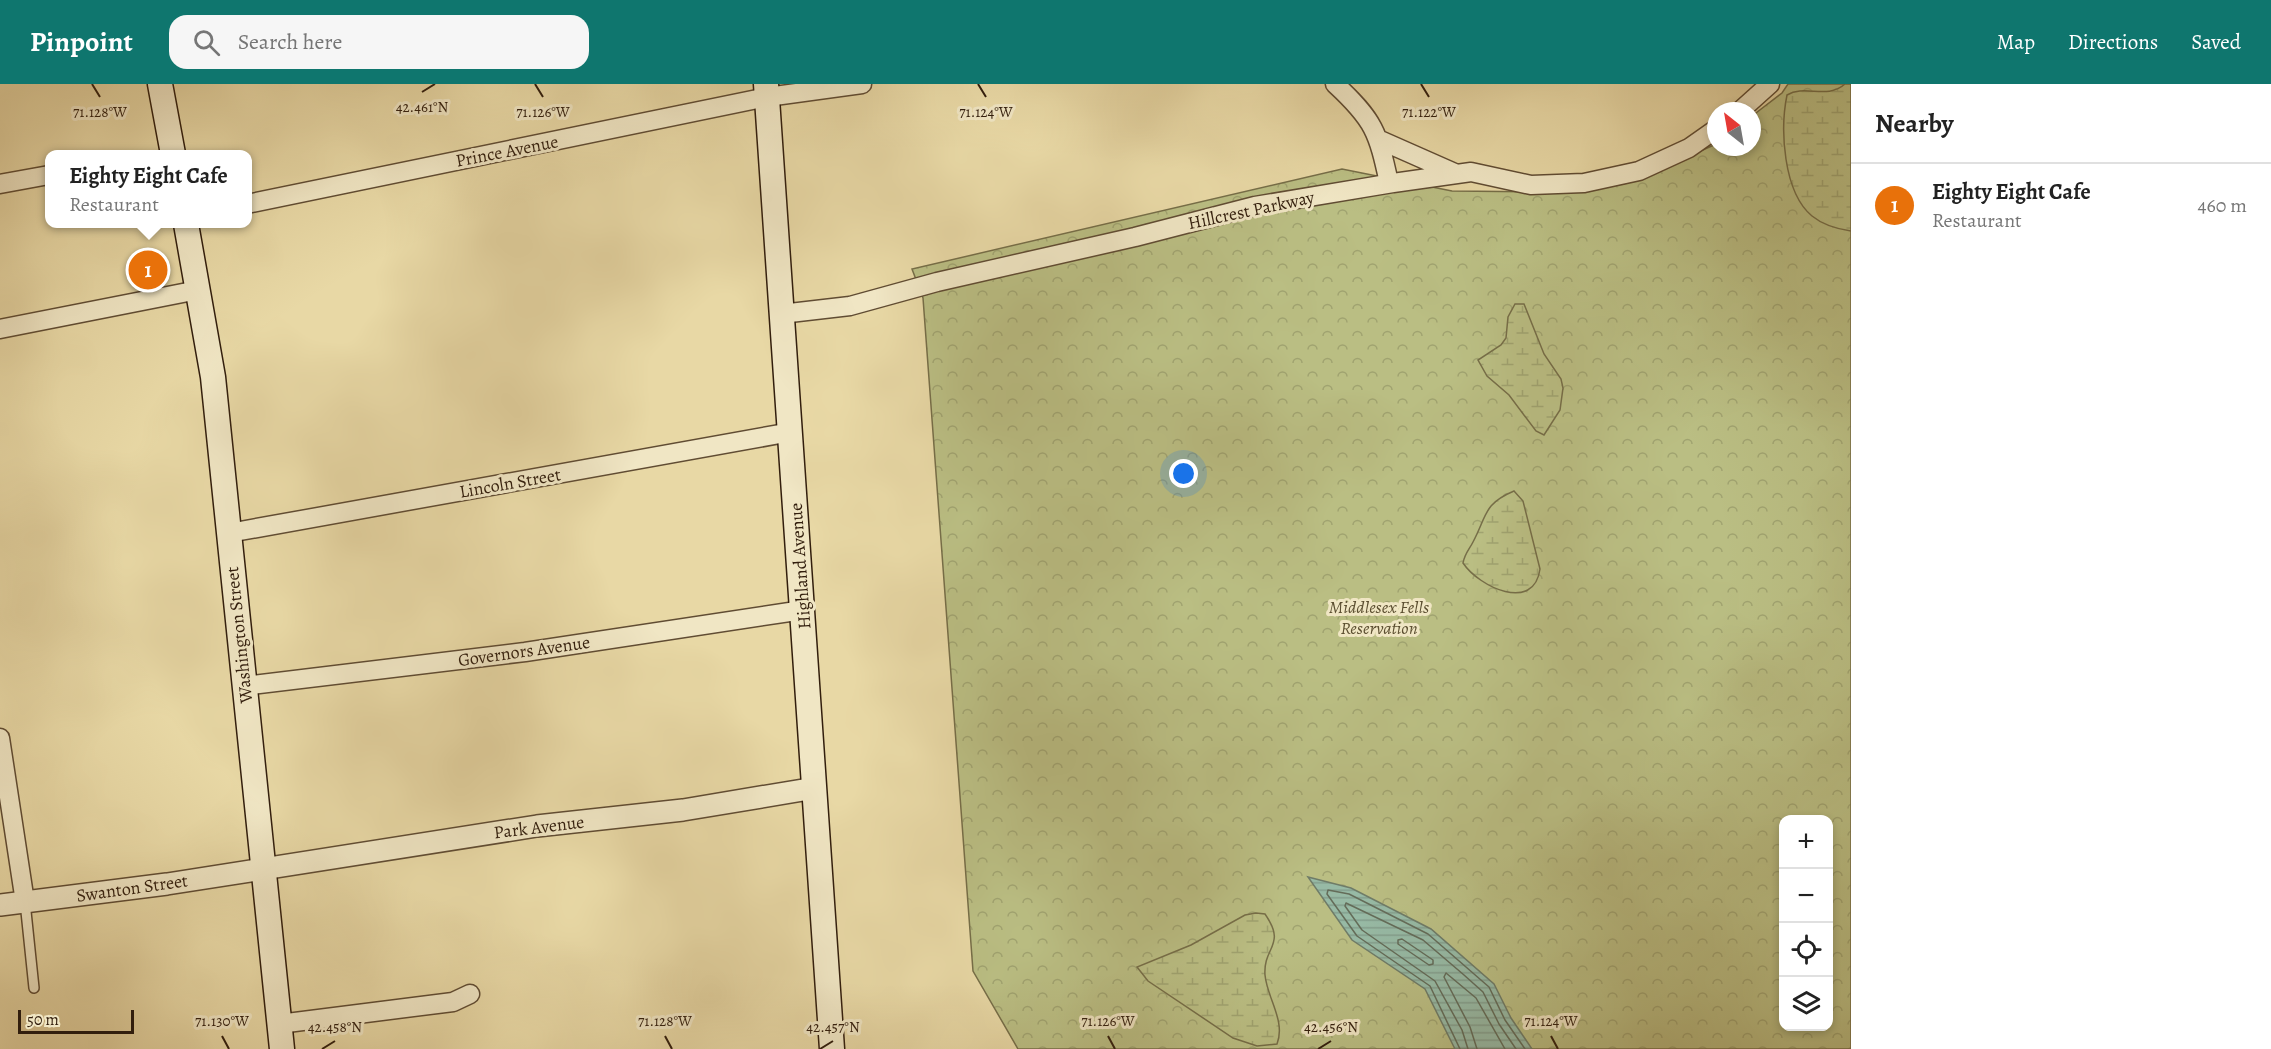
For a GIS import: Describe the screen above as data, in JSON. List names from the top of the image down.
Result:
{
  "streets": {
    "main road": ["Highland Avenue", "Washington Street"],
    "street": [
      "Prince Avenue",
      "Hillcrest Parkway",
      "Lincoln Street",
      "Governors Avenue",
      "Park Avenue",
      "Swanton Street"
    ]
  },
  "crossings": [
    ["Prince Avenue", "Highland Avenue"],
    ["Hillcrest Parkway", "Highland Avenue"],
    ["Lincoln Street", "Highland Avenue"],
    ["Lincoln Street", "Washington Street"],
    ["Highland Avenue", "Governors Avenue"],
    ["Highland Avenue", "Park Avenue"],
    ["Washington Street", "Governors Avenue"],
    ["Washington Street", "Park Avenue"],
    ["Washington Street", "Swanton Street"],
    ["Park Avenue", "Swanton Street"]
  ],
  "parks": ["Middlesex Fells Reservation"],
  "scale_bar": "50 m",
  "north": "top left",
  "page": {
    "header": "Pinpoint",
    "search": "Search here",
    "nav": ["Map", "Directions", "Saved"],
    "heading": "Nearby",
    "popup": ["Eighty Eight Cafe", "Restaurant"],
    "list": [
      {
        "mark": "1",
        "name": "Eighty Eight Cafe",
        "note": "Restaurant",
        "value": "460 m"
      }
    ],
    "pins": "1",
    "map_buttons": ["+", "−"],
    "scale": "50 m"
  },
  "coordinates": [
    "42.461°N",
    "71.122°W",
    "71.128°W",
    "71.126°W",
    "71.124°W",
    "71.130°W",
    "42.458°N",
    "42.457°N",
    "42.456°N"
  ]
}
